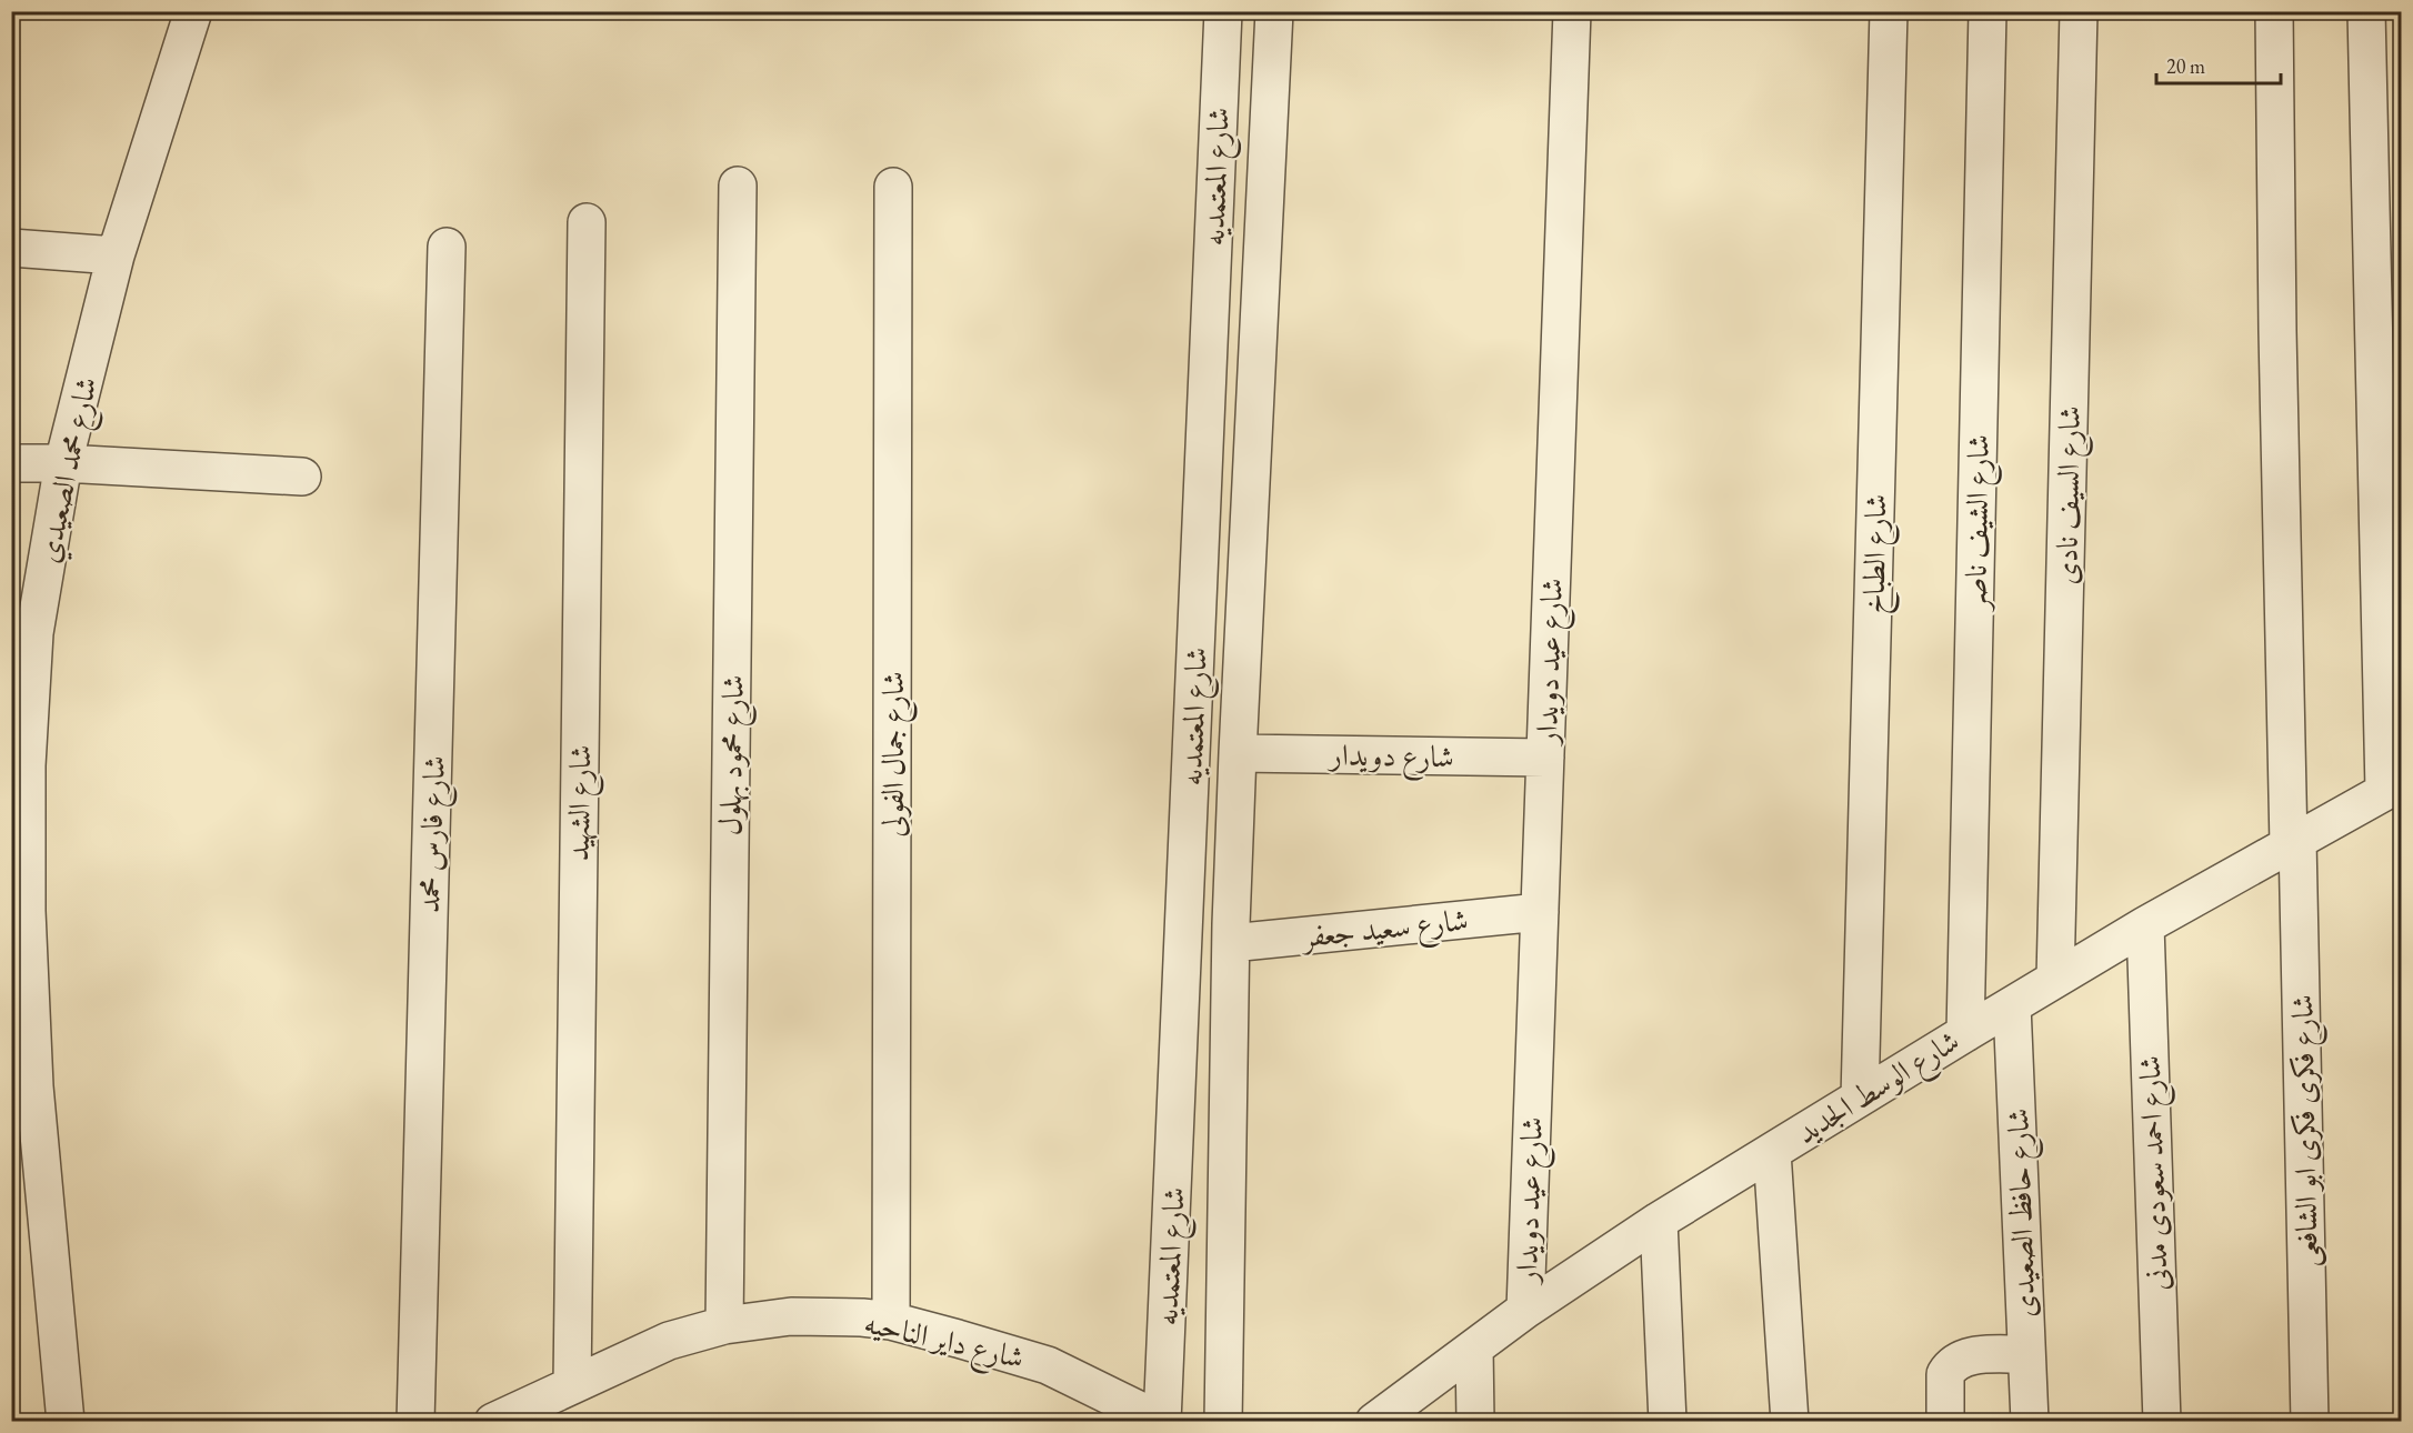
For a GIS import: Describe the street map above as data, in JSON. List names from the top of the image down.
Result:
{
  "streets": {
    "street": [
      "شارع المعتمديه",
      "شارع محمد الصعيدي",
      "شارع السيف نادى",
      "شارع الشيف ناصر",
      "شارع الطباخ",
      "شارع عيد دويدار",
      "شارع جمال الفولى",
      "شارع محمود بهلول",
      "شارع دويدار",
      "شارع الشهيد",
      "شارع فارس محمد",
      "شارع سعيد جعفر",
      "شارع الوسط الجديد",
      "شارع فكرى فكرى ابو الشافعى",
      "شارع احمد سعودى مدنى",
      "شارع حافظ الصعيدى",
      "شارع داير الناحيه"
    ]
  },
  "crossings": [
    ["شارع المعتمديه", "شارع دويدار"],
    ["شارع المعتمديه", "شارع سعيد جعفر"],
    ["شارع المعتمديه", "شارع داير الناحيه"],
    ["شارع السيف نادى", "شارع الوسط الجديد"],
    ["شارع الشيف ناصر", "شارع الوسط الجديد"],
    ["شارع الطباخ", "شارع الوسط الجديد"],
    ["شارع عيد دويدار", "شارع دويدار"],
    ["شارع عيد دويدار", "شارع سعيد جعفر"],
    ["شارع عيد دويدار", "شارع الوسط الجديد"],
    ["شارع جمال الفولى", "شارع داير الناحيه"],
    ["شارع محمود بهلول", "شارع داير الناحيه"],
    ["شارع الشهيد", "شارع داير الناحيه"],
    ["شارع الوسط الجديد", "شارع فكرى فكرى ابو الشافعى"],
    ["شارع الوسط الجديد", "شارع احمد سعودى مدنى"],
    ["شارع الوسط الجديد", "شارع حافظ الصعيدى"]
  ],
  "scale_bar": "20 m"
}
